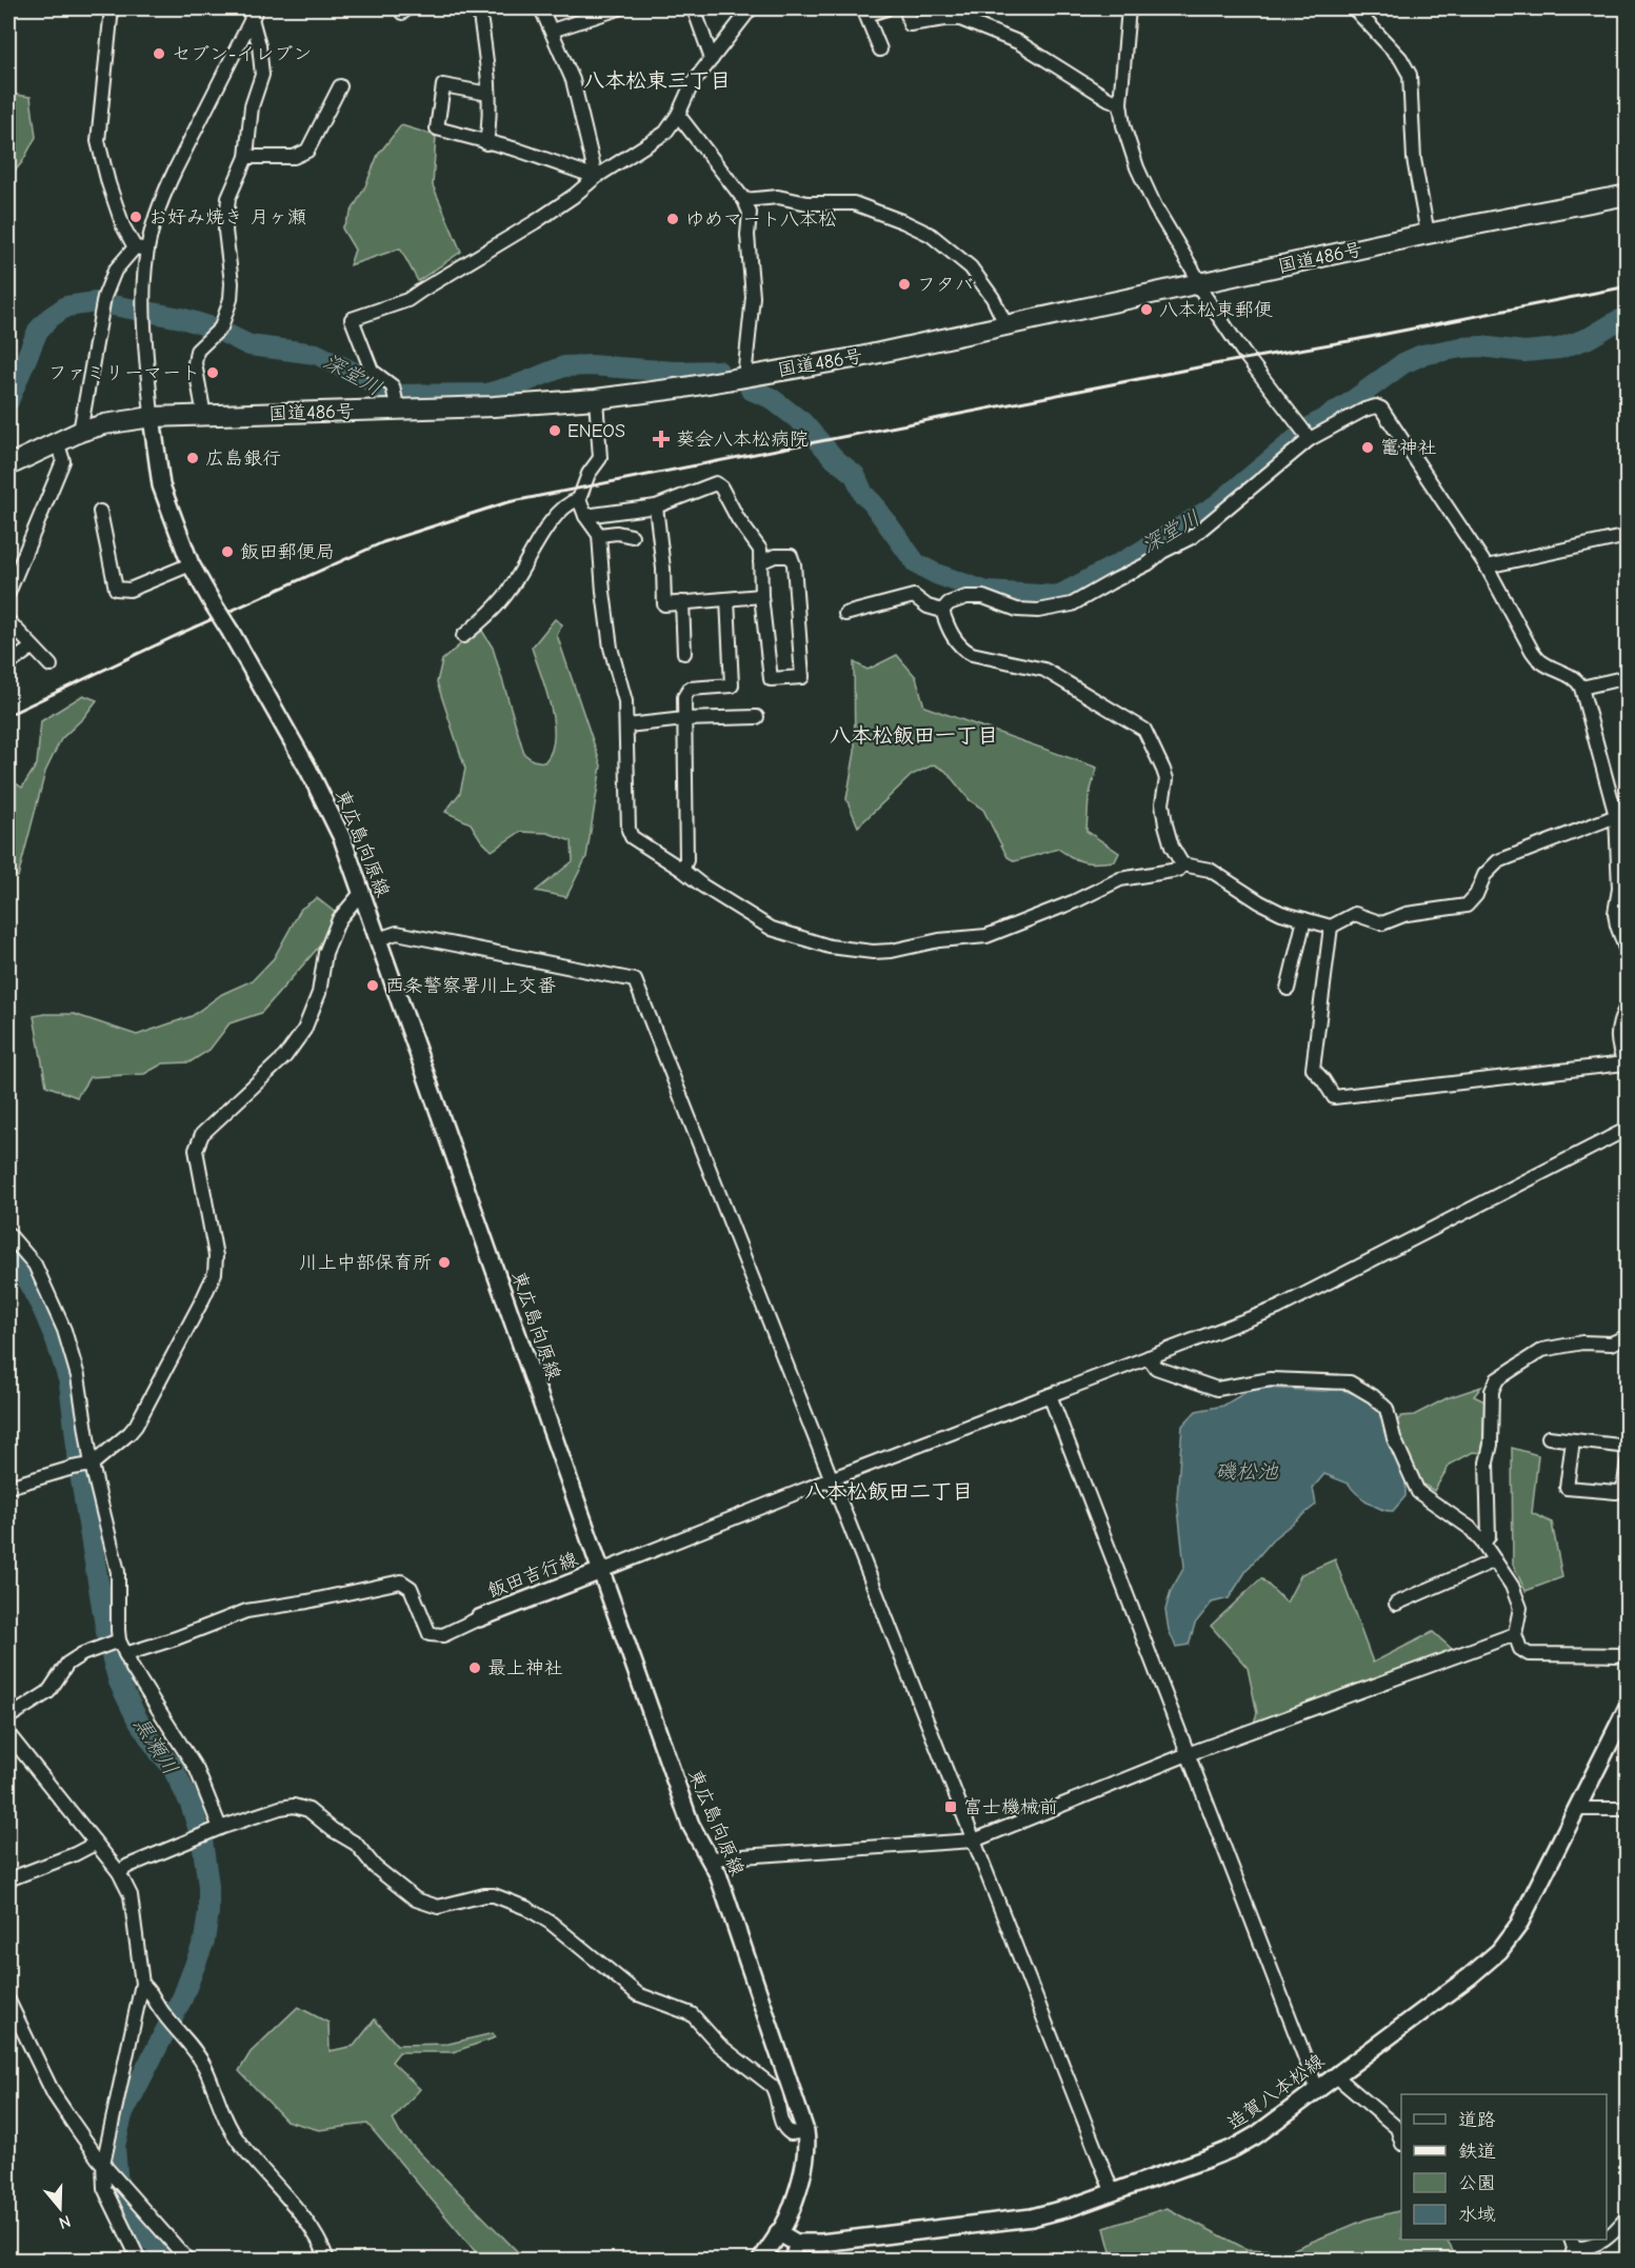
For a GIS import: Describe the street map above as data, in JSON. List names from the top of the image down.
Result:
{
  "streets": {
    "highway": ["国道486号"],
    "main road": ["東広島向原線", "飯田吉行線", "造賀八本松線"]
  },
  "crossings": [
    ["国道486号", "東広島向原線"],
    ["東広島向原線", "飯田吉行線"]
  ],
  "districts": ["八本松東三丁目", "八本松飯田一丁目", "八本松飯田二丁目"],
  "water": ["深堂川", "磯松池", "黒瀬川"],
  "places": {
    "other": [
      "セブン-イレブン",
      "お好み焼き 月ヶ瀬",
      "ゆめマート八本松",
      "フタバ",
      "八本松東郵便",
      "ファミリーマート",
      "ENEOS",
      "竃神社",
      "広島銀行",
      "飯田郵便局",
      "西条警察署川上交番",
      "川上中部保育所",
      "最上神社"
    ],
    "health": ["葵会八本松病院"],
    "transit": ["富士機械前"]
  },
  "legend": [
    "道路",
    "鉄道",
    "公園",
    "水域"
  ],
  "north": "bottom"
}
